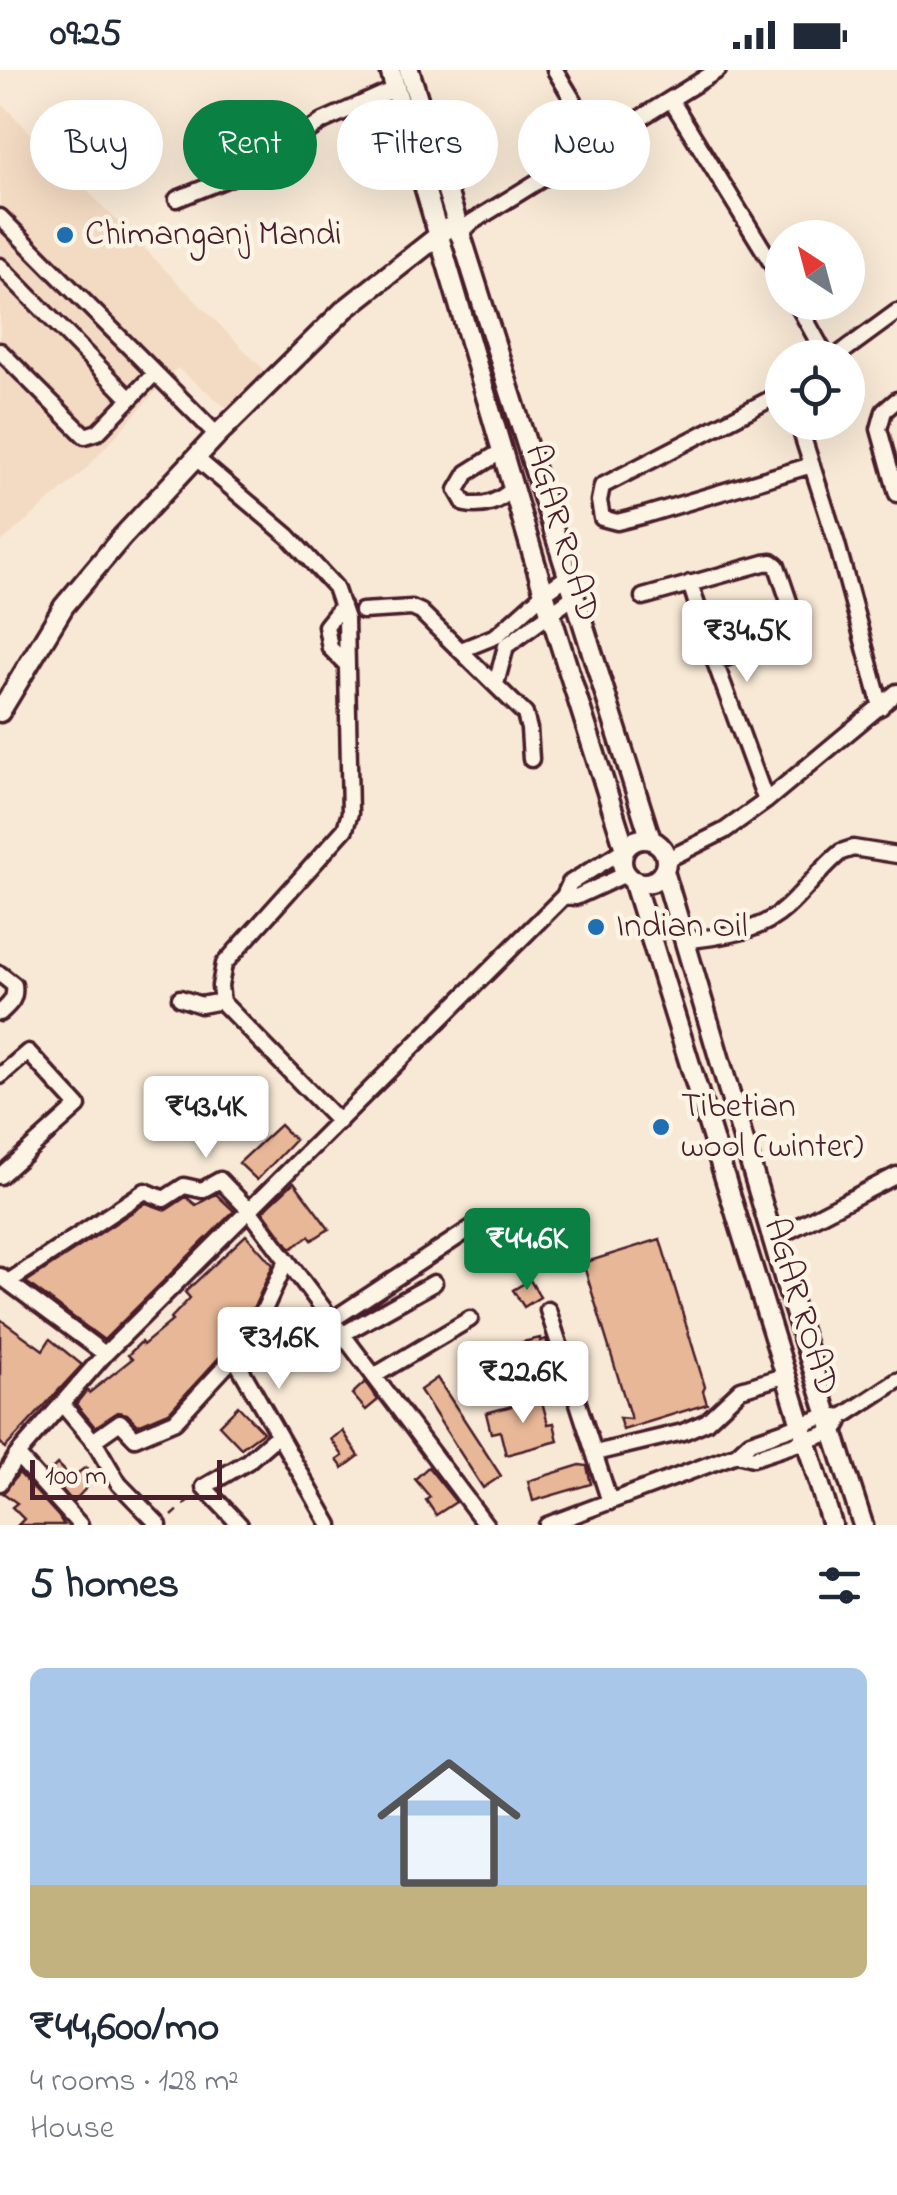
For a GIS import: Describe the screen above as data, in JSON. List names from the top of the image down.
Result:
{
  "streets": {
    "main road": ["AGAR ROAD"]
  },
  "places": ["Chimanganj Mandi", "Indian Oil", "Tibetian wool (winter)"],
  "scale_bar": "100 m",
  "north": "top left",
  "page": {
    "status": "09:25",
    "chip": [
      "Buy",
      "Rent",
      "Filters",
      "New"
    ],
    "price": [
      "₹34.5K",
      "₹43.4K",
      "₹44.6K",
      "₹31.6K",
      "₹22.6K"
    ],
    "scale": "100 m",
    "heading": "5 homes",
    "list": [
      {
        "name": "₹44,600/mo",
        "note": "4 rooms · 128 m² · House"
      }
    ]
  }
}
